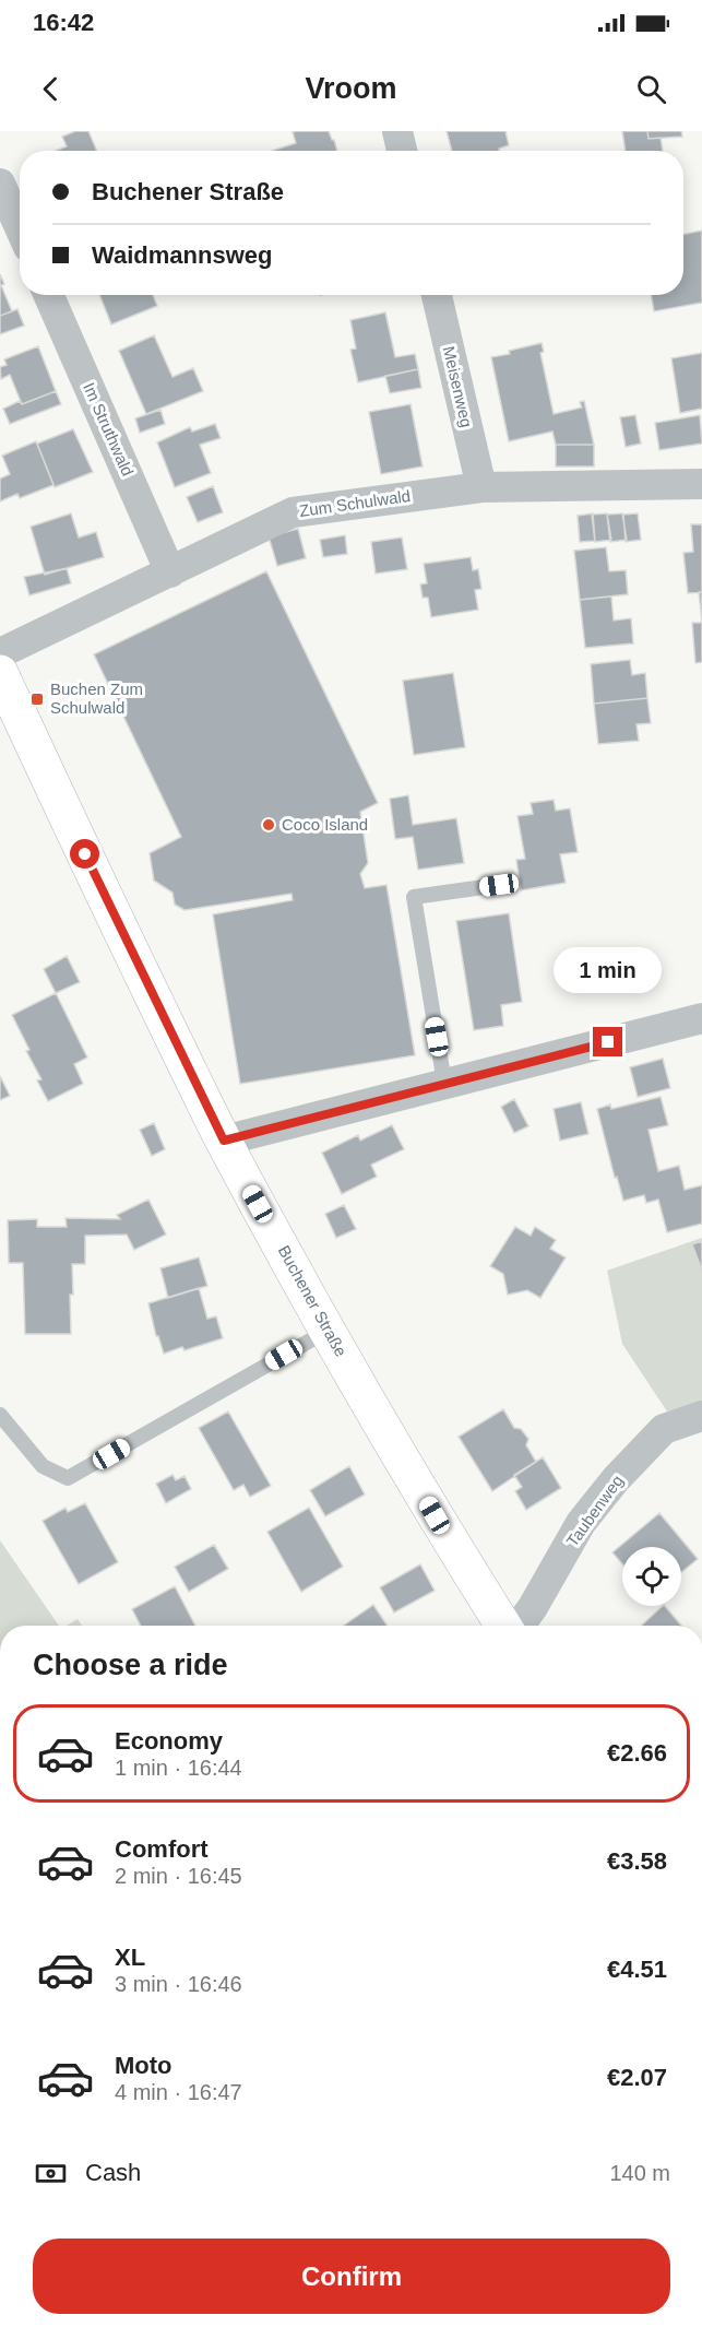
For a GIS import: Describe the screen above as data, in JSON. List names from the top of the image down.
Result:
{
  "streets": {
    "street": [
      "Meisenweg",
      "Im Struthwald",
      "Zum Schulwald",
      "Buchener Straße",
      "Taubenweg"
    ]
  },
  "crossings": [
    ["Meisenweg", "Zum Schulwald"],
    ["Im Struthwald", "Zum Schulwald"]
  ],
  "places": {
    "transit": ["Buchen Zum Schulwald"],
    "other": ["Coco Island"]
  },
  "page": {
    "status": "16:42",
    "header": "Vroom",
    "banner": ["Buchener Straße", "Waidmannsweg"],
    "bubble": "1 min",
    "heading": "Choose a ride",
    "list": [
      {
        "name": "Economy",
        "note": "1 min · 16:44",
        "value": "€2.66"
      },
      {
        "name": "Comfort",
        "note": "2 min · 16:45",
        "value": "€3.58"
      },
      {
        "name": "XL",
        "note": "3 min · 16:46",
        "value": "€4.51"
      },
      {
        "name": "Moto",
        "note": "4 min · 16:47",
        "value": "€2.07"
      }
    ],
    "pay": ["Cash", "140 m"],
    "buttons": "Confirm"
  }
}
